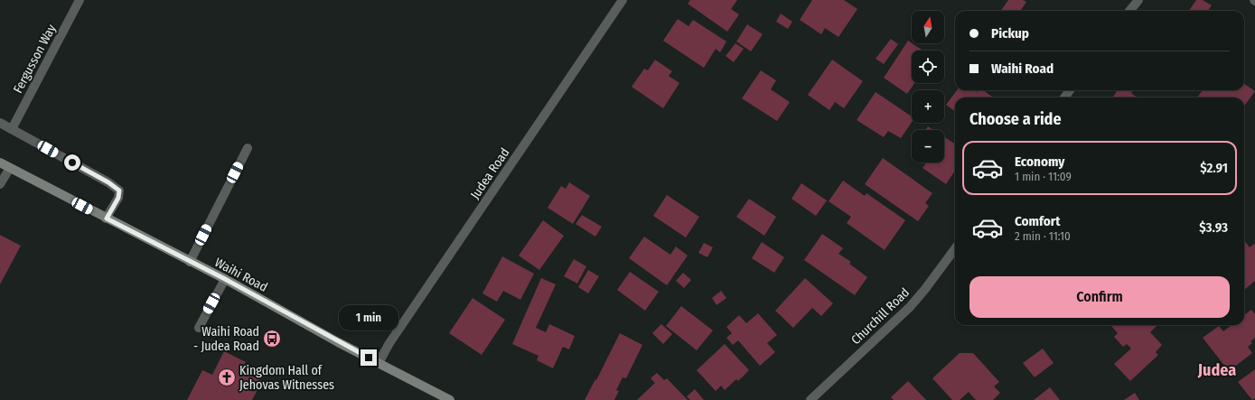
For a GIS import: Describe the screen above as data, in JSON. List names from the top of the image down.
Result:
{
  "streets": {
    "main road": ["Waihi Road"],
    "street": ["Fergusson Way", "Judea Road", "Churchill Road"]
  },
  "crossings": [
    ["Judea Road", "Waihi Road"]
  ],
  "districts": ["Judea"],
  "places": {
    "bus stop": ["Waihi Road - Judea Road"],
    "church": ["Kingdom Hall of Jehovas Witnesses"]
  },
  "north": "top",
  "page": {
    "map_buttons": ["+", "−"],
    "banner": ["Pickup", "Waihi Road"],
    "heading": "Choose a ride",
    "list": [
      {
        "name": "Economy",
        "note": "1 min · 11:09",
        "value": "$2.91"
      },
      {
        "name": "Comfort",
        "note": "2 min · 11:10",
        "value": "$3.93"
      }
    ],
    "buttons": "Confirm",
    "bubble": "1 min"
  }
}
